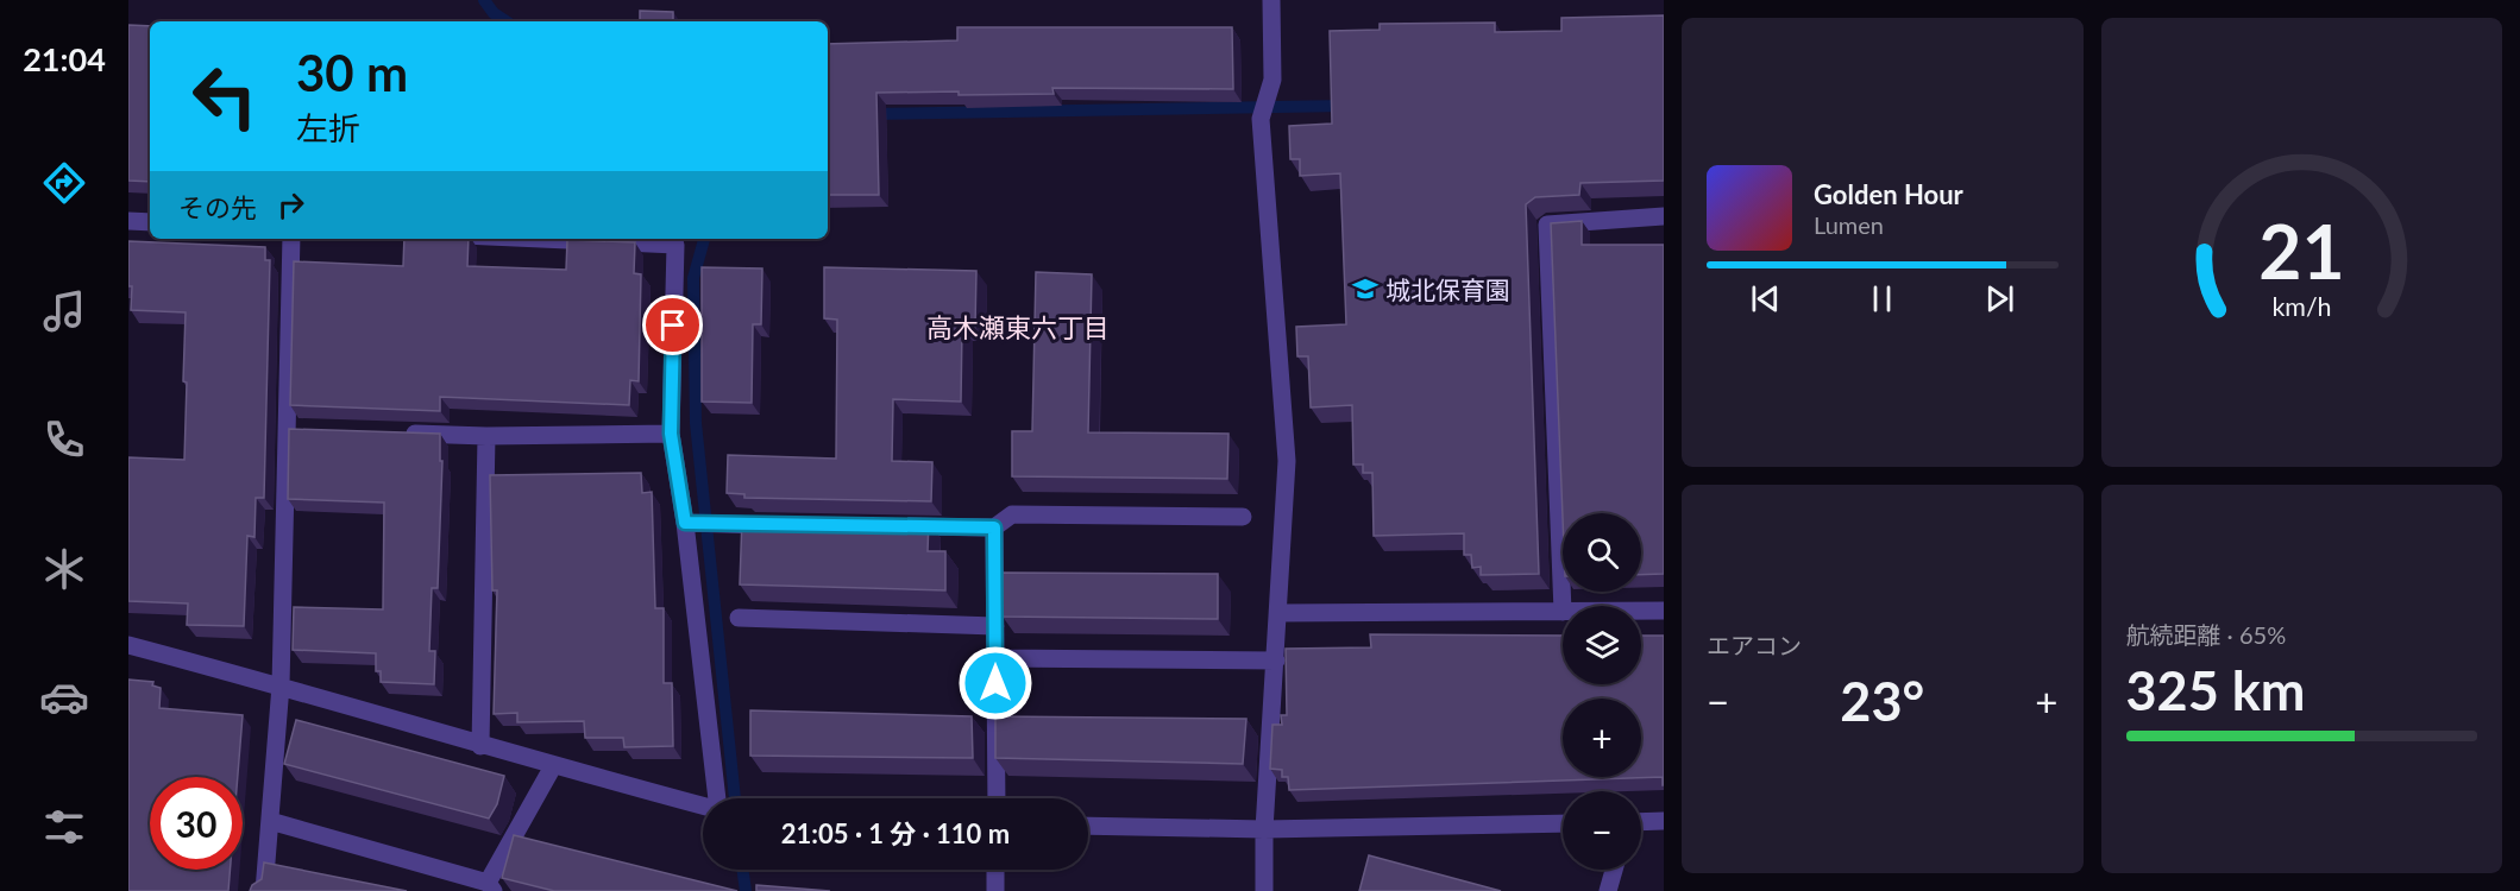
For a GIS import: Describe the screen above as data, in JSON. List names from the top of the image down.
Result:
{
  "districts": ["高木瀬東六丁目"],
  "places": {
    "school or university": ["城北保育園"]
  },
  "page": {
    "tabs": "21:04",
    "turn": ["30 m", "左折"],
    "song": ["Golden Hour", "Lumen"],
    "then": "その先",
    "tile": [
      "エアコン",
      ["航続距離 · 65%", "325 km"]
    ],
    "map_buttons": ["+", "−"],
    "heat": ["−", "23°", "+"],
    "limit": "30",
    "trip": "21:05 · 1 分 · 110 m",
    "gauge": ["21", "km/h"]
  }
}
